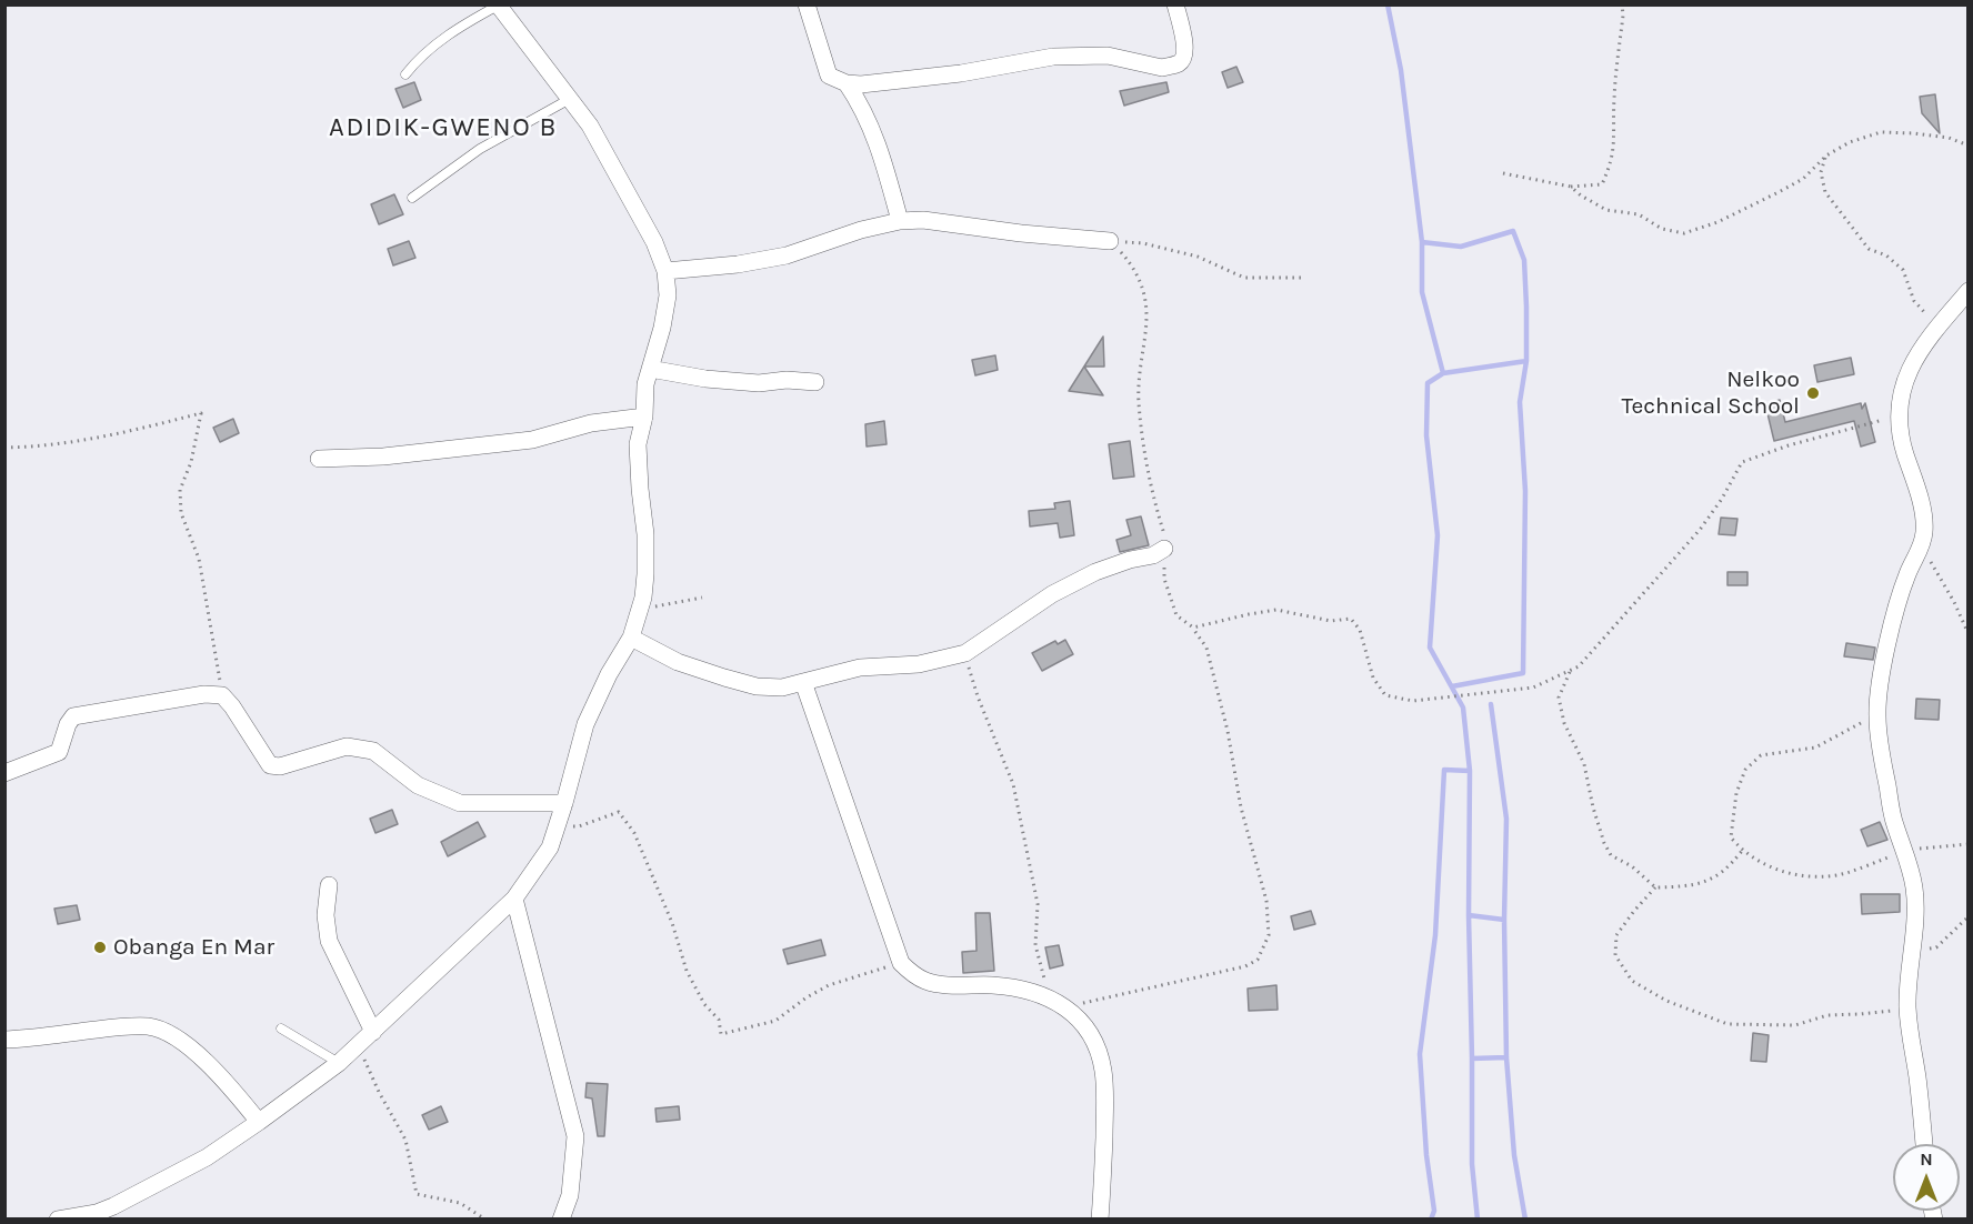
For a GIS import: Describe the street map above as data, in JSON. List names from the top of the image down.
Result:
{
  "districts": ["ADIDIK-GWENO B"],
  "places": ["Nelkoo Technical School", "Obanga En Mar"],
  "north": "top"
}
